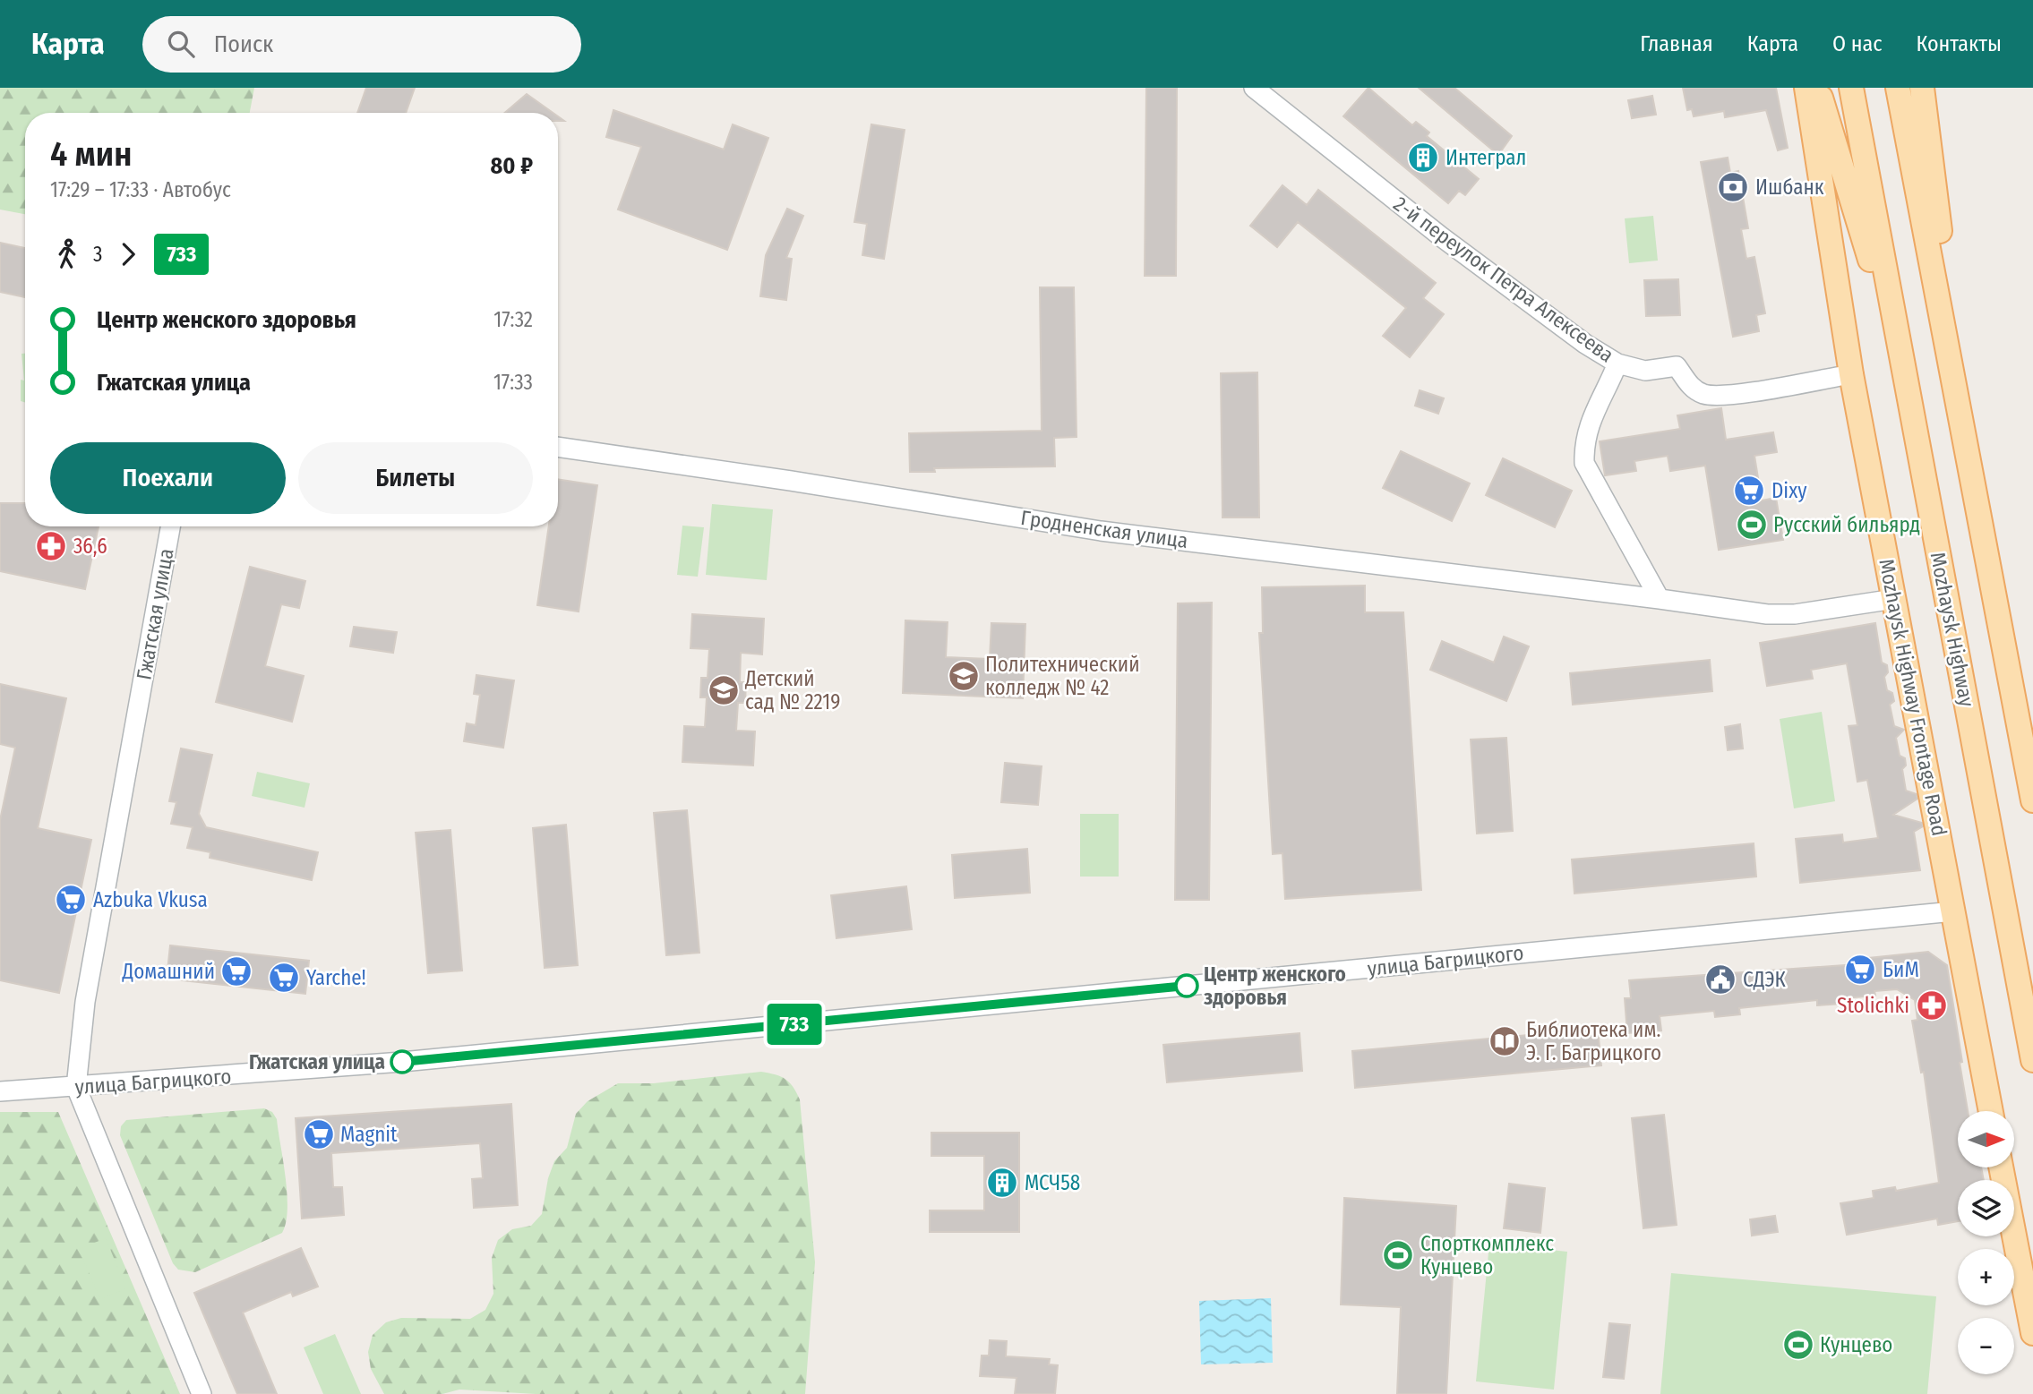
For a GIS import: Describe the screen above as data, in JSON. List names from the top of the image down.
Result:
{
  "streets": {
    "main road": ["Mozhaysk Highway", "Mozhaysk Highway Frontage Road"],
    "street": [
      "2-й переулок Петра Алексеева",
      "Гродненская улица",
      "Гжатская улица",
      "улица Багрицкого"
    ]
  },
  "crossings": [
    ["2-й переулок Петра Алексеева", "Mozhaysk Highway Frontage Road"],
    ["Гродненская улица", "Mozhaysk Highway Frontage Road"],
    ["Гжатская улица", "улица Багрицкого"],
    ["Mozhaysk Highway Frontage Road", "улица Багрицкого"]
  ],
  "places": {
    "building": ["Интеграл", "МСЧ58"],
    "bank": ["Ишбанк"],
    "supermarket": [
      "Dixy",
      "Azbuka Vkusa",
      "БиМ",
      "Домашний",
      "Yarche!",
      "Magnit"
    ],
    "sports": ["Русский бильярд", "Спорткомплекс Кунцево", "Кунцево"],
    "pharmacy": ["36,6", "Stolichki"],
    "school or university": ["Политехнический колледж № 42", "Детский сад № 2219"],
    "public building": ["СДЭК"],
    "other": ["Центр женского здоровья", "Гжатская улица"],
    "library": ["Библиотека им. Э. Г. Багрицкого"]
  },
  "lines": ["bus line 733"],
  "north": "right",
  "page": {
    "header": "Карта",
    "search": "Поиск",
    "nav": [
      "Главная",
      "Карта",
      "О нас",
      "Контакты"
    ],
    "on_map": "733",
    "heading": ["4 мин", "17:29 – 17:33 · Автобус", "80 ₽"],
    "legs": ["3", "733"],
    "list": [
      {
        "name": "Центр женского здоровья",
        "value": "17:32"
      },
      {
        "name": "Гжатская улица",
        "value": "17:33"
      }
    ],
    "buttons": ["Поехали", "Билеты"],
    "map_buttons": ["+", "−"]
  }
}
